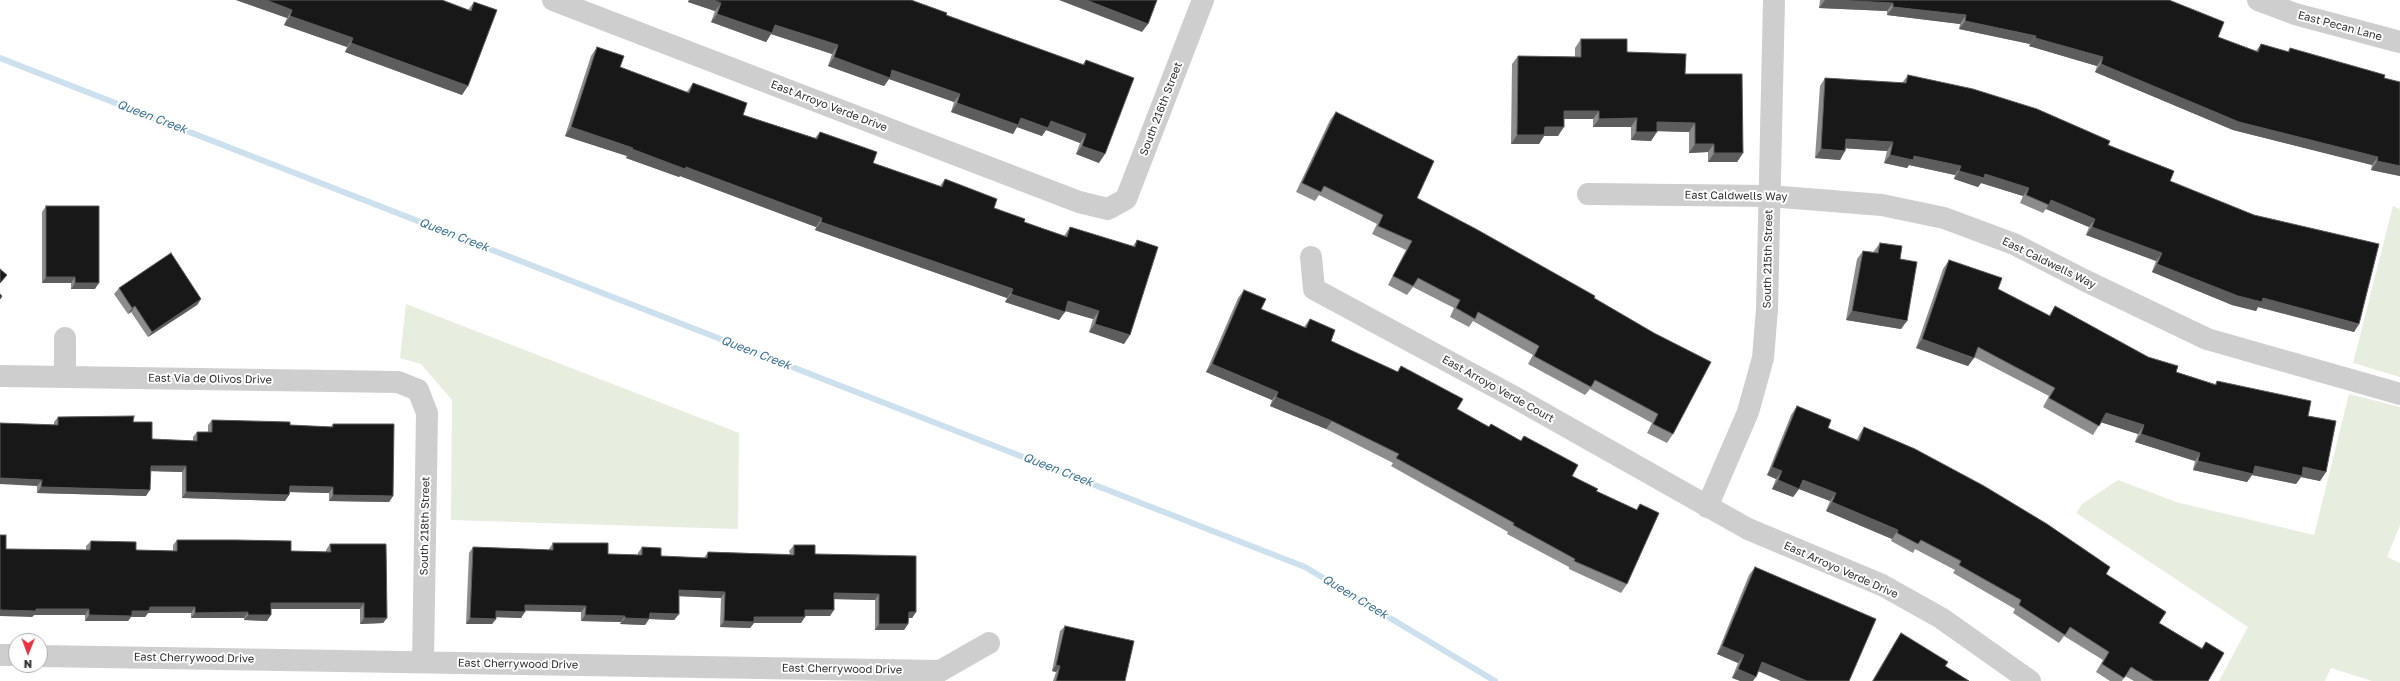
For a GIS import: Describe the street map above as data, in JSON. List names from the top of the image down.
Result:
{
  "streets": {
    "street": [
      "East Pecan Lane",
      "East Arroyo Verde Drive",
      "South 216th Street",
      "East Caldwells Way",
      "South 215th Street",
      "East Via de Olivos Drive",
      "East Arroyo Verde Court",
      "South 218th Street",
      "East Cherrywood Drive"
    ]
  },
  "crossings": [
    ["East Arroyo Verde Drive", "South 216th Street"],
    ["East Arroyo Verde Drive", "South 215th Street"],
    ["East Arroyo Verde Drive", "East Arroyo Verde Court"],
    ["East Caldwells Way", "South 215th Street"],
    ["South 215th Street", "East Arroyo Verde Court"],
    ["East Via de Olivos Drive", "South 218th Street"],
    ["South 218th Street", "East Cherrywood Drive"]
  ],
  "water": ["Queen Creek"],
  "north": "bottom"
}
